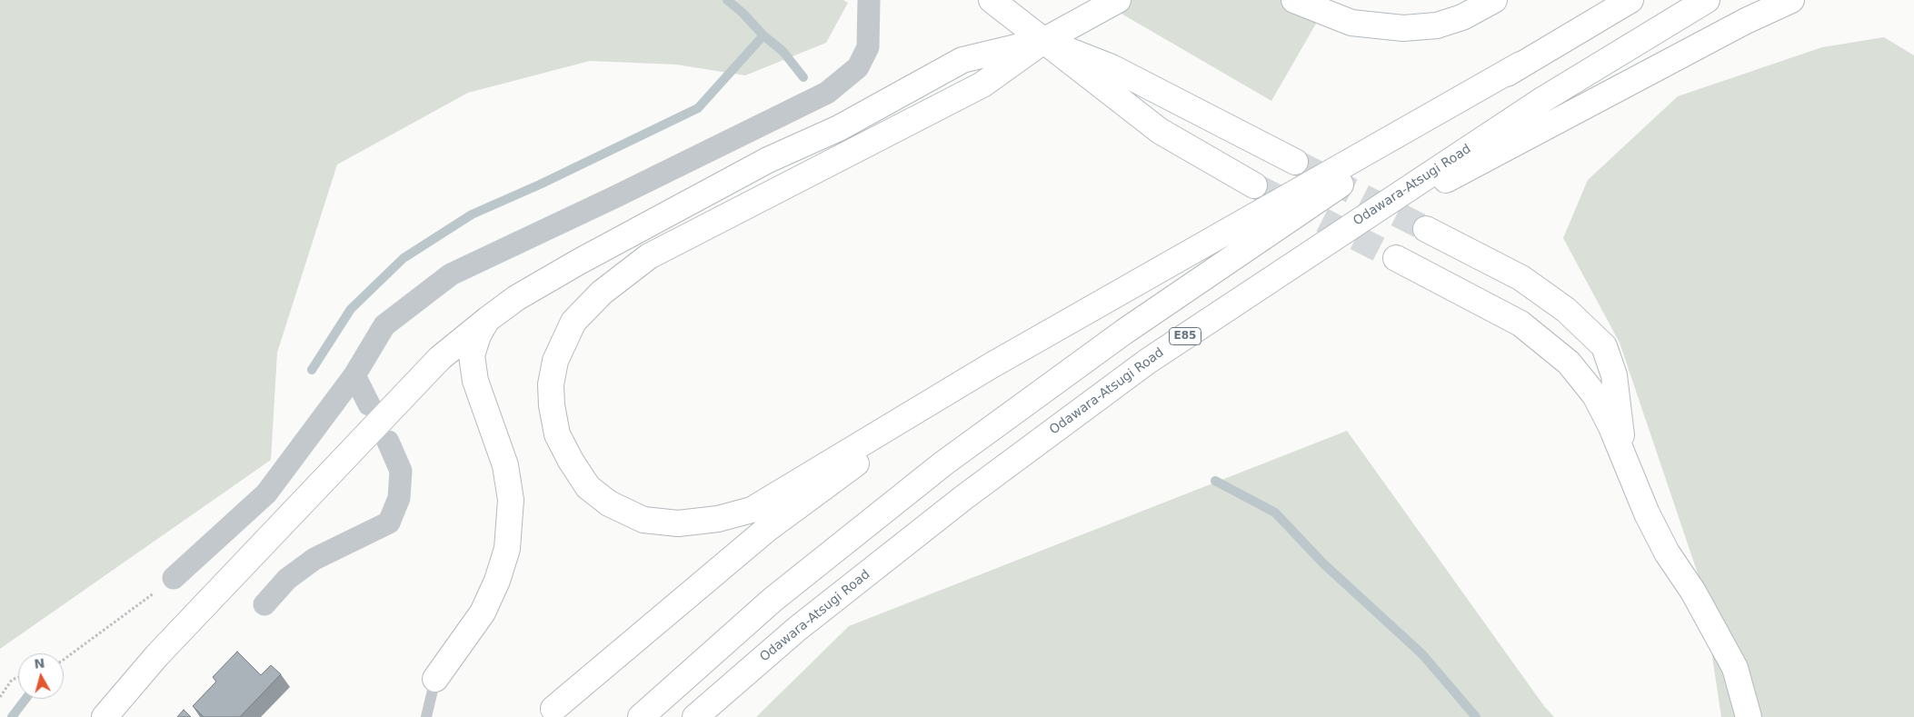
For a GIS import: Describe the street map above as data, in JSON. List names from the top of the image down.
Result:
{
  "streets": {
    "main road": ["Odawara-Atsugi Road", "E85"]
  },
  "north": "top"
}
